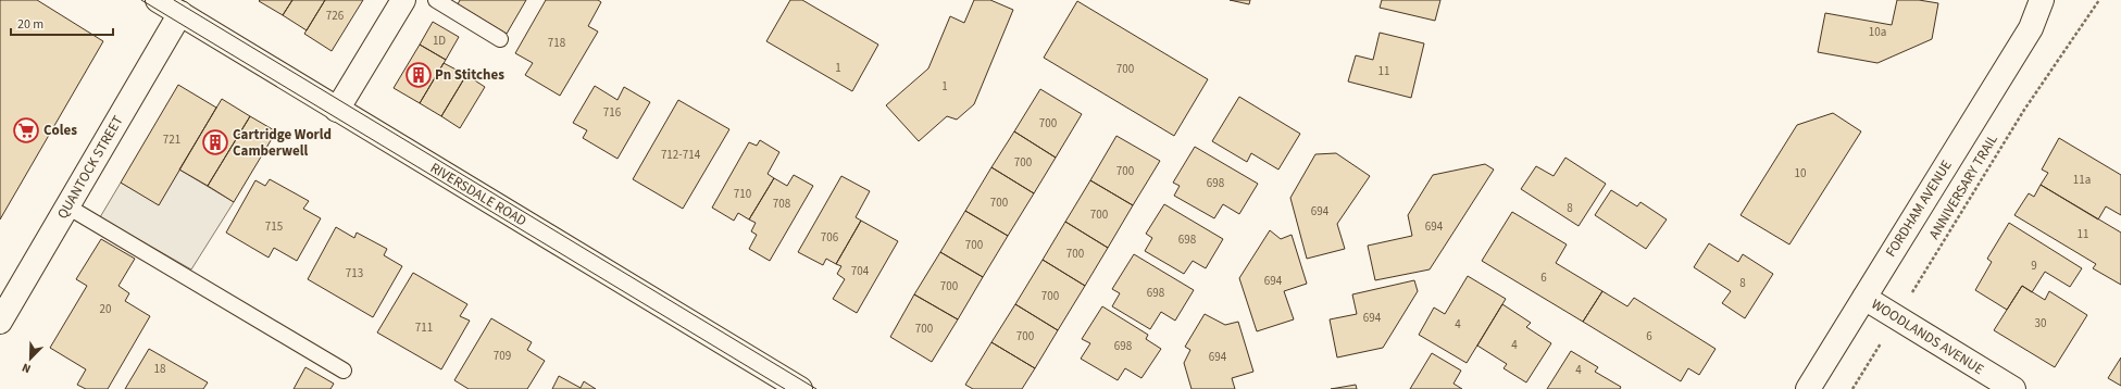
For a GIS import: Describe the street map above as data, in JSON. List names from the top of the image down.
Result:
{
  "streets": {
    "street": [
      "QUANTOCK STREET",
      "RIVERSDALE ROAD",
      "FORDHAM AVENUE",
      "WOODLANDS AVENUE"
    ],
    "path": ["ANNIVERSARY TRAIL"]
  },
  "crossings": [
    ["QUANTOCK STREET", "RIVERSDALE ROAD"],
    ["ANNIVERSARY TRAIL", "WOODLANDS AVENUE"],
    ["FORDHAM AVENUE", "WOODLANDS AVENUE"]
  ],
  "places": {
    "building": ["Pn Stitches", "Cartridge World Camberwell"],
    "supermarket": ["Coles"]
  },
  "house_numbers": [
    "726",
    "10a",
    "1D",
    "718",
    "1",
    "700",
    "11",
    "1",
    "716",
    "700",
    "721",
    "712-714",
    "700",
    "700",
    "10",
    "11a",
    "698",
    "710",
    "700",
    "708",
    "8",
    "694",
    "700",
    "715",
    "694",
    "11",
    "706",
    "698",
    "700",
    "700",
    "9",
    "704",
    "713",
    "6",
    "694",
    "8",
    "700",
    "698",
    "700",
    "20",
    "694",
    "30",
    "4",
    "711",
    "700",
    "700",
    "6",
    "4",
    "698",
    "709",
    "694",
    "18",
    "4"
  ],
  "scale_bar": "20 m",
  "north": "bottom left"
}
